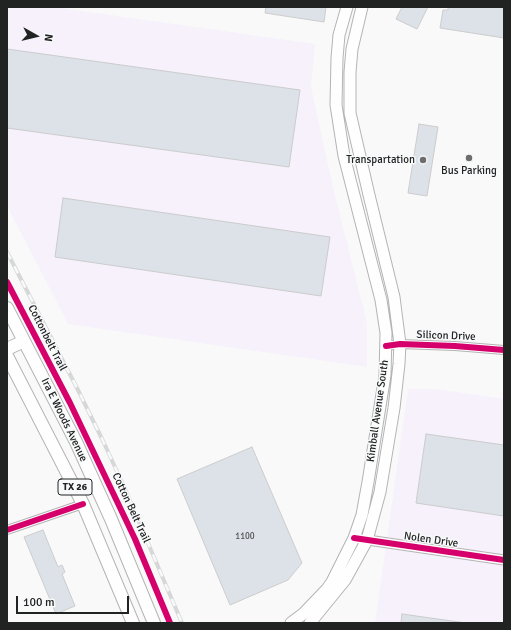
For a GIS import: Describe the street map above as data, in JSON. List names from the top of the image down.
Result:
{
  "streets": {
    "main road": ["Kimball Avenue South", "Ira E Woods Avenue", "TX 26"],
    "street": ["Silicon Drive", "Nolen Drive"],
    "cycle path": ["Cottonbelt Trail"]
  },
  "crossings": [
    ["Silicon Drive", "Kimball Avenue South"],
    ["Kimball Avenue South", "Nolen Drive"]
  ],
  "places": ["Bus Parking", "Transpartation"],
  "house_numbers": ["1100"],
  "scale_bar": "100 m",
  "north": "right"
}
